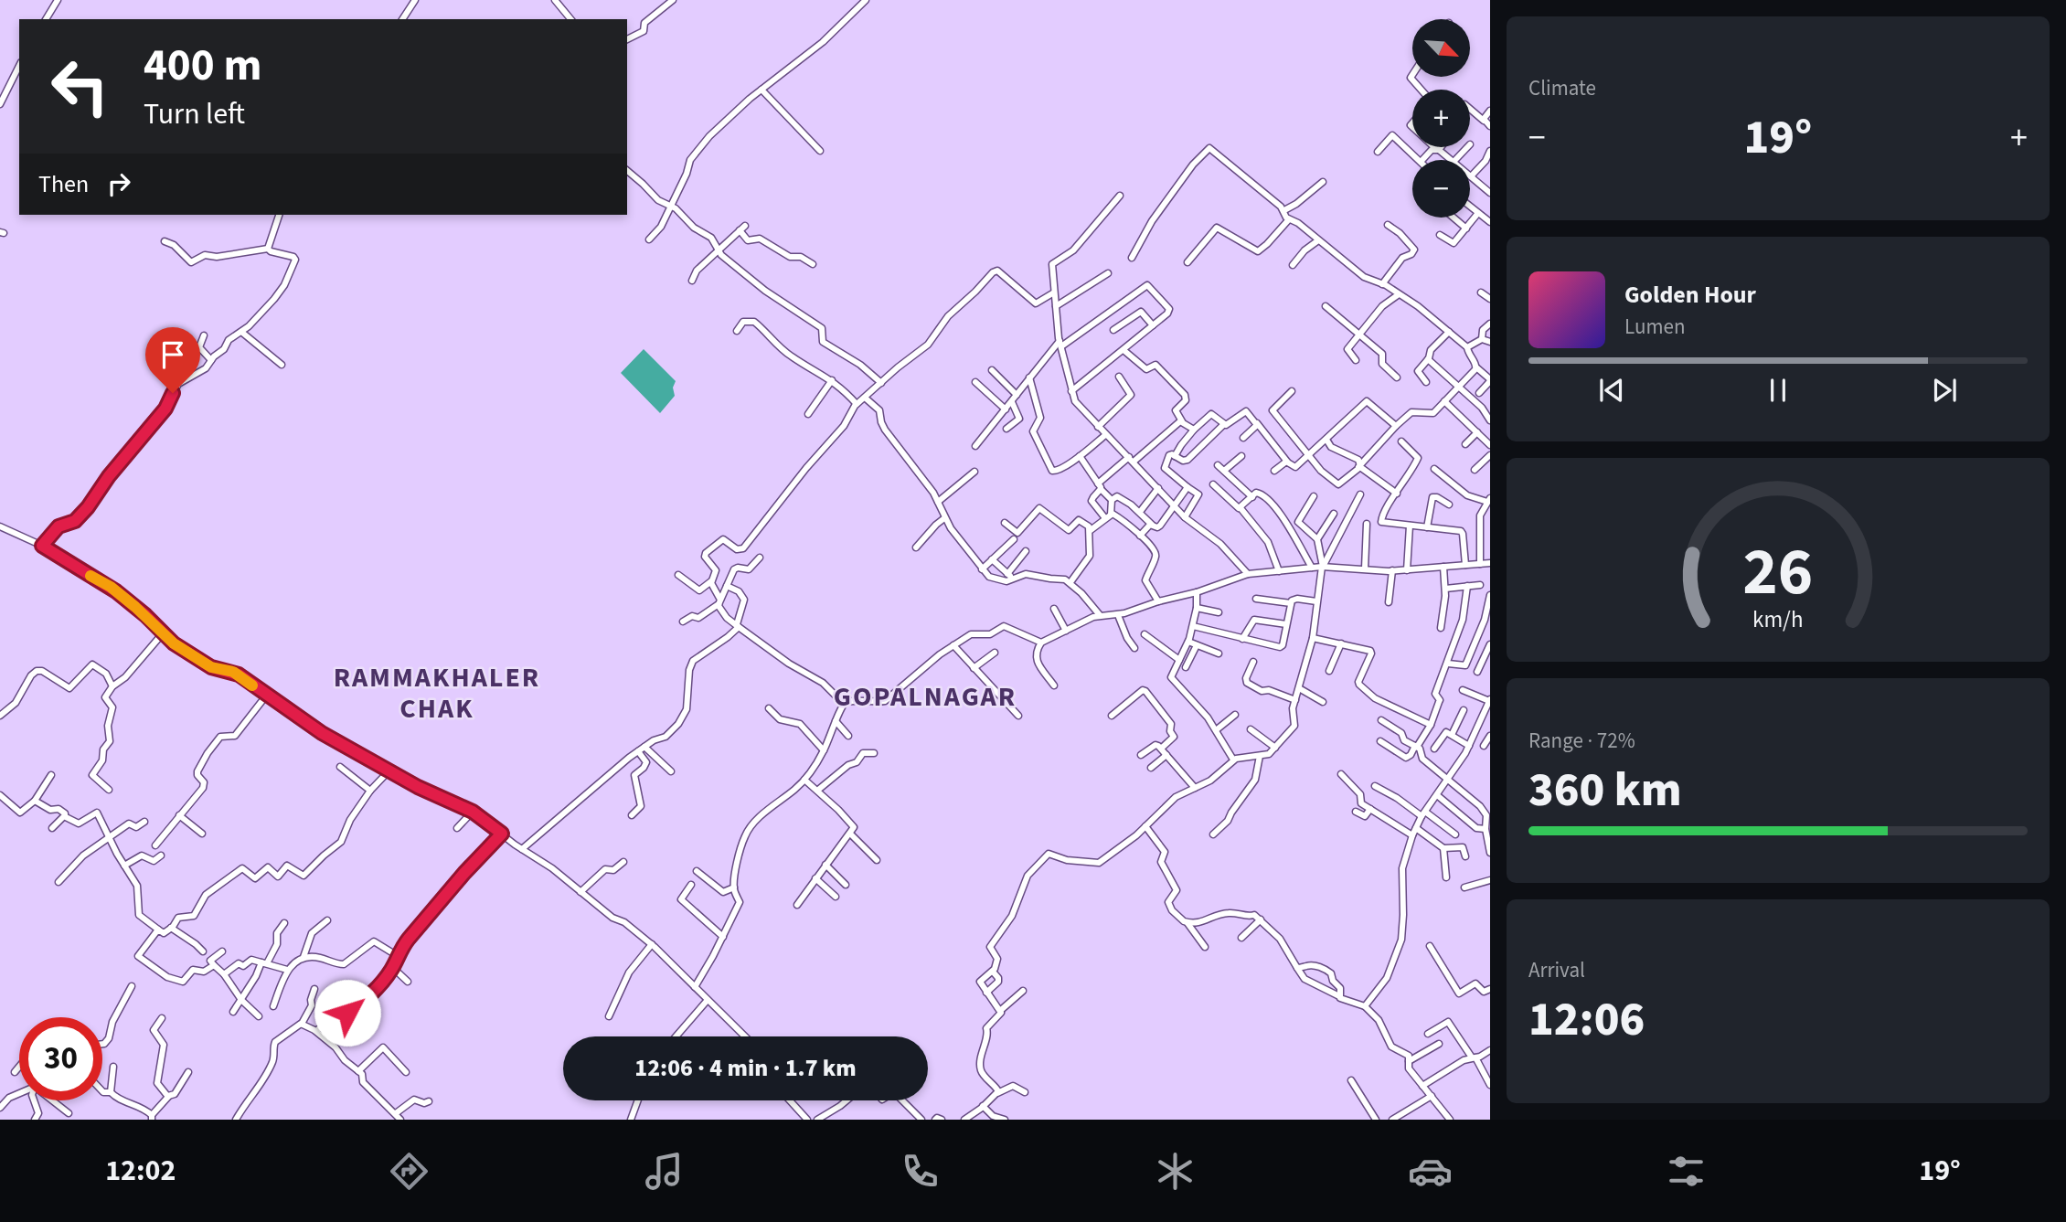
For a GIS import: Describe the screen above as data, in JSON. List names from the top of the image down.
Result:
{
  "districts": ["RAMMAKHALER CHAK", "GOPALNAGAR"],
  "north": "bottom right",
  "page": {
    "tile": [
      "Climate",
      ["Range · 72%", "360 km"],
      ["Arrival", "12:06"]
    ],
    "map_buttons": ["+", "−"],
    "turn": ["400 m", "Turn left"],
    "heat": ["−", "19°", "+"],
    "then": "Then",
    "song": ["Golden Hour", "Lumen"],
    "limit": "30",
    "trip": "12:06 · 4 min · 1.7 km",
    "tabs": ["12:02", "19°"],
    "gauge": ["26", "km/h"]
  }
}
